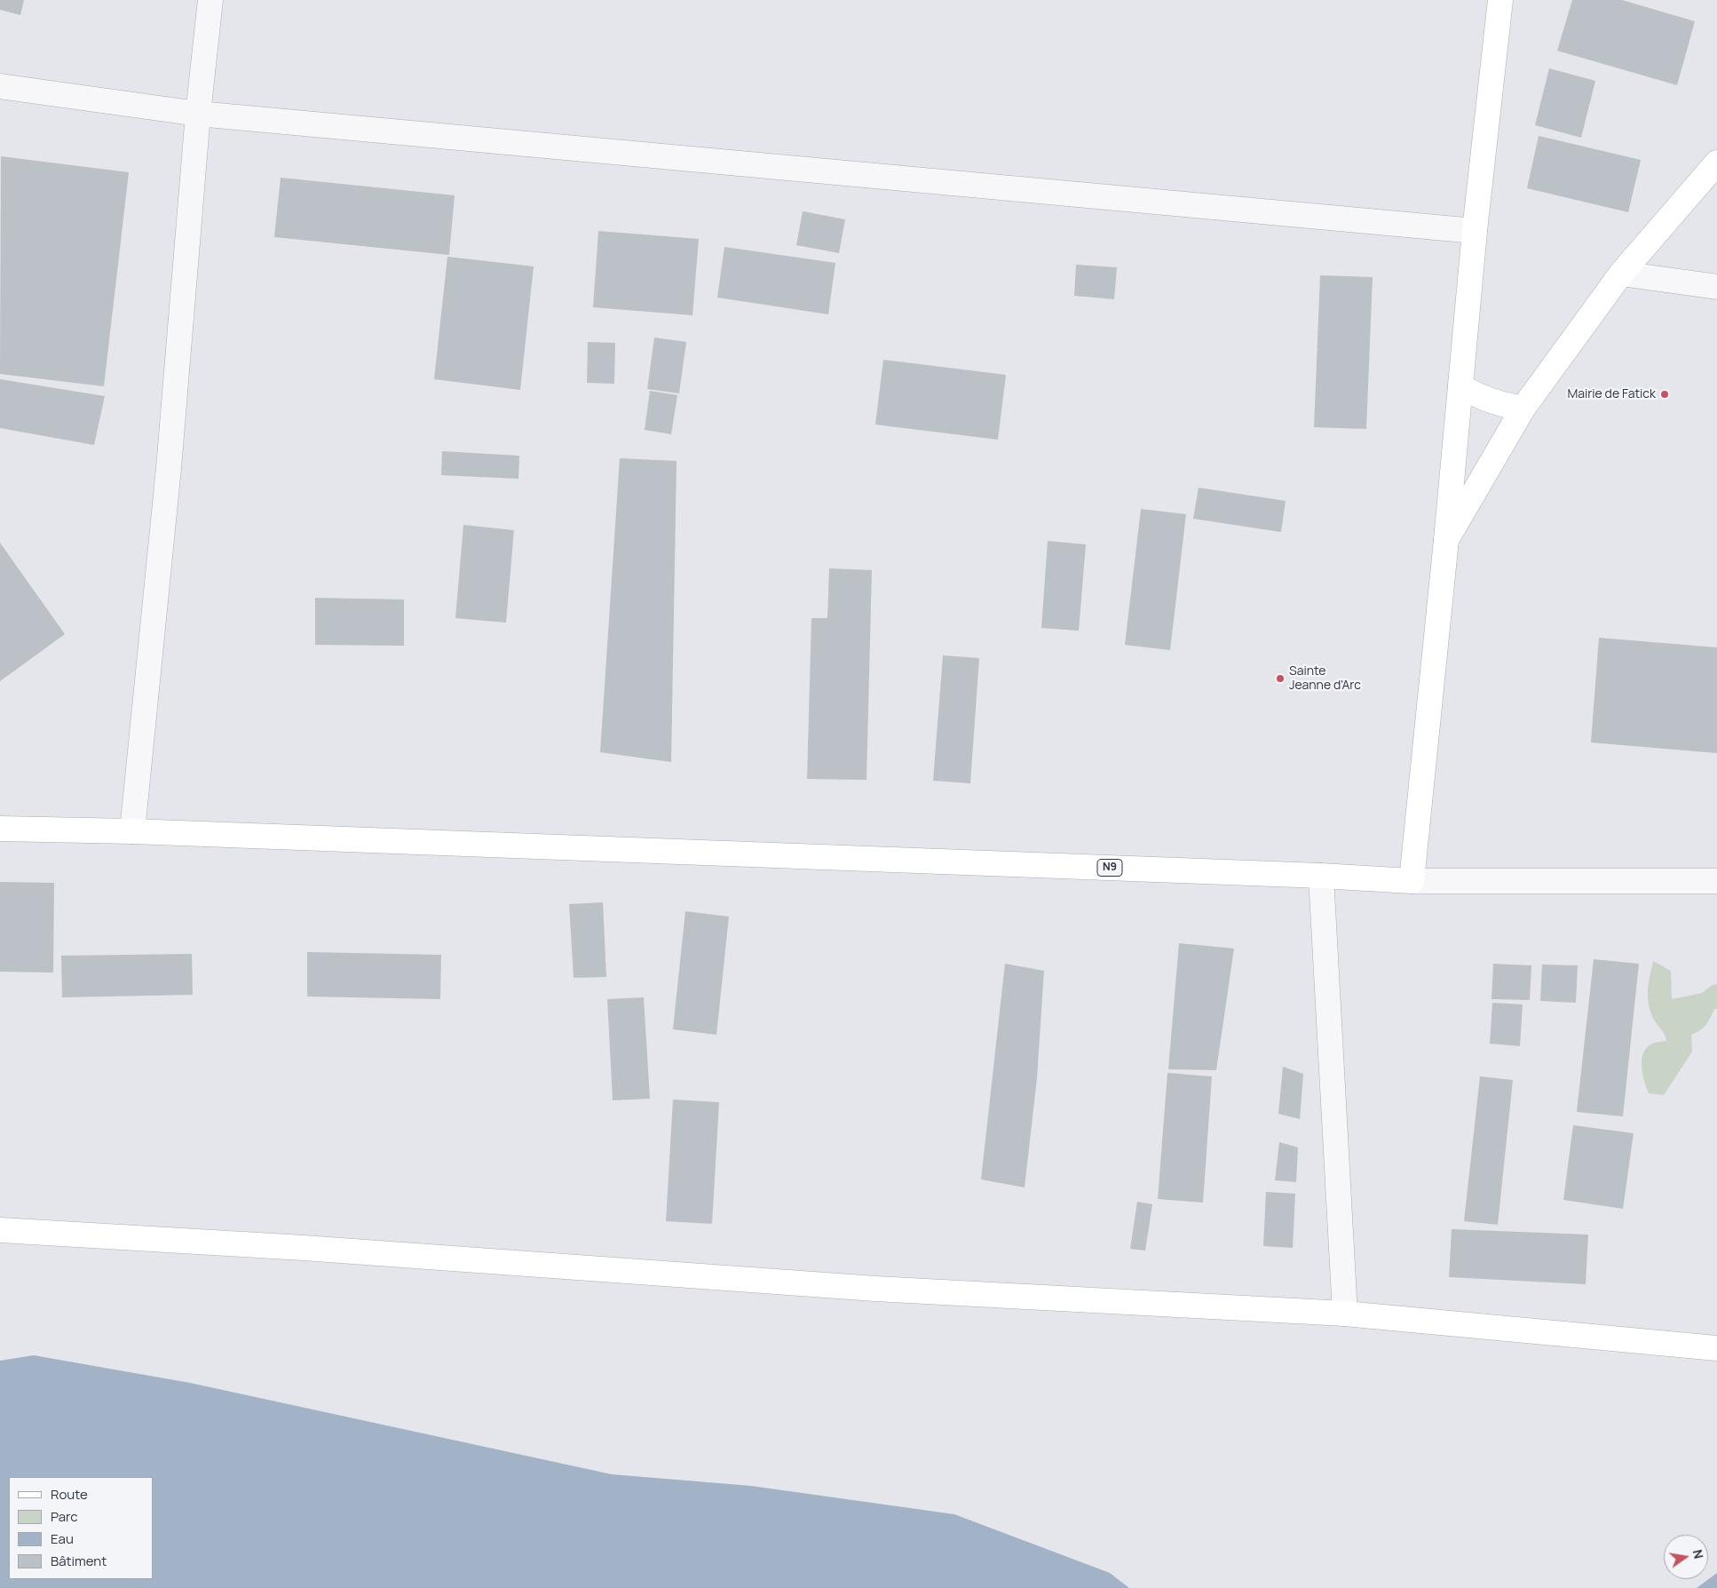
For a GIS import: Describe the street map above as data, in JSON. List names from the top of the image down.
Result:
{
  "streets": {
    "main road": ["N9"]
  },
  "places": ["Mairie de Fatick", "Sainte Jeanne d'Arc"],
  "legend": [
    "Route",
    "Parc",
    "Eau",
    "Bâtiment"
  ],
  "north": "right"
}
